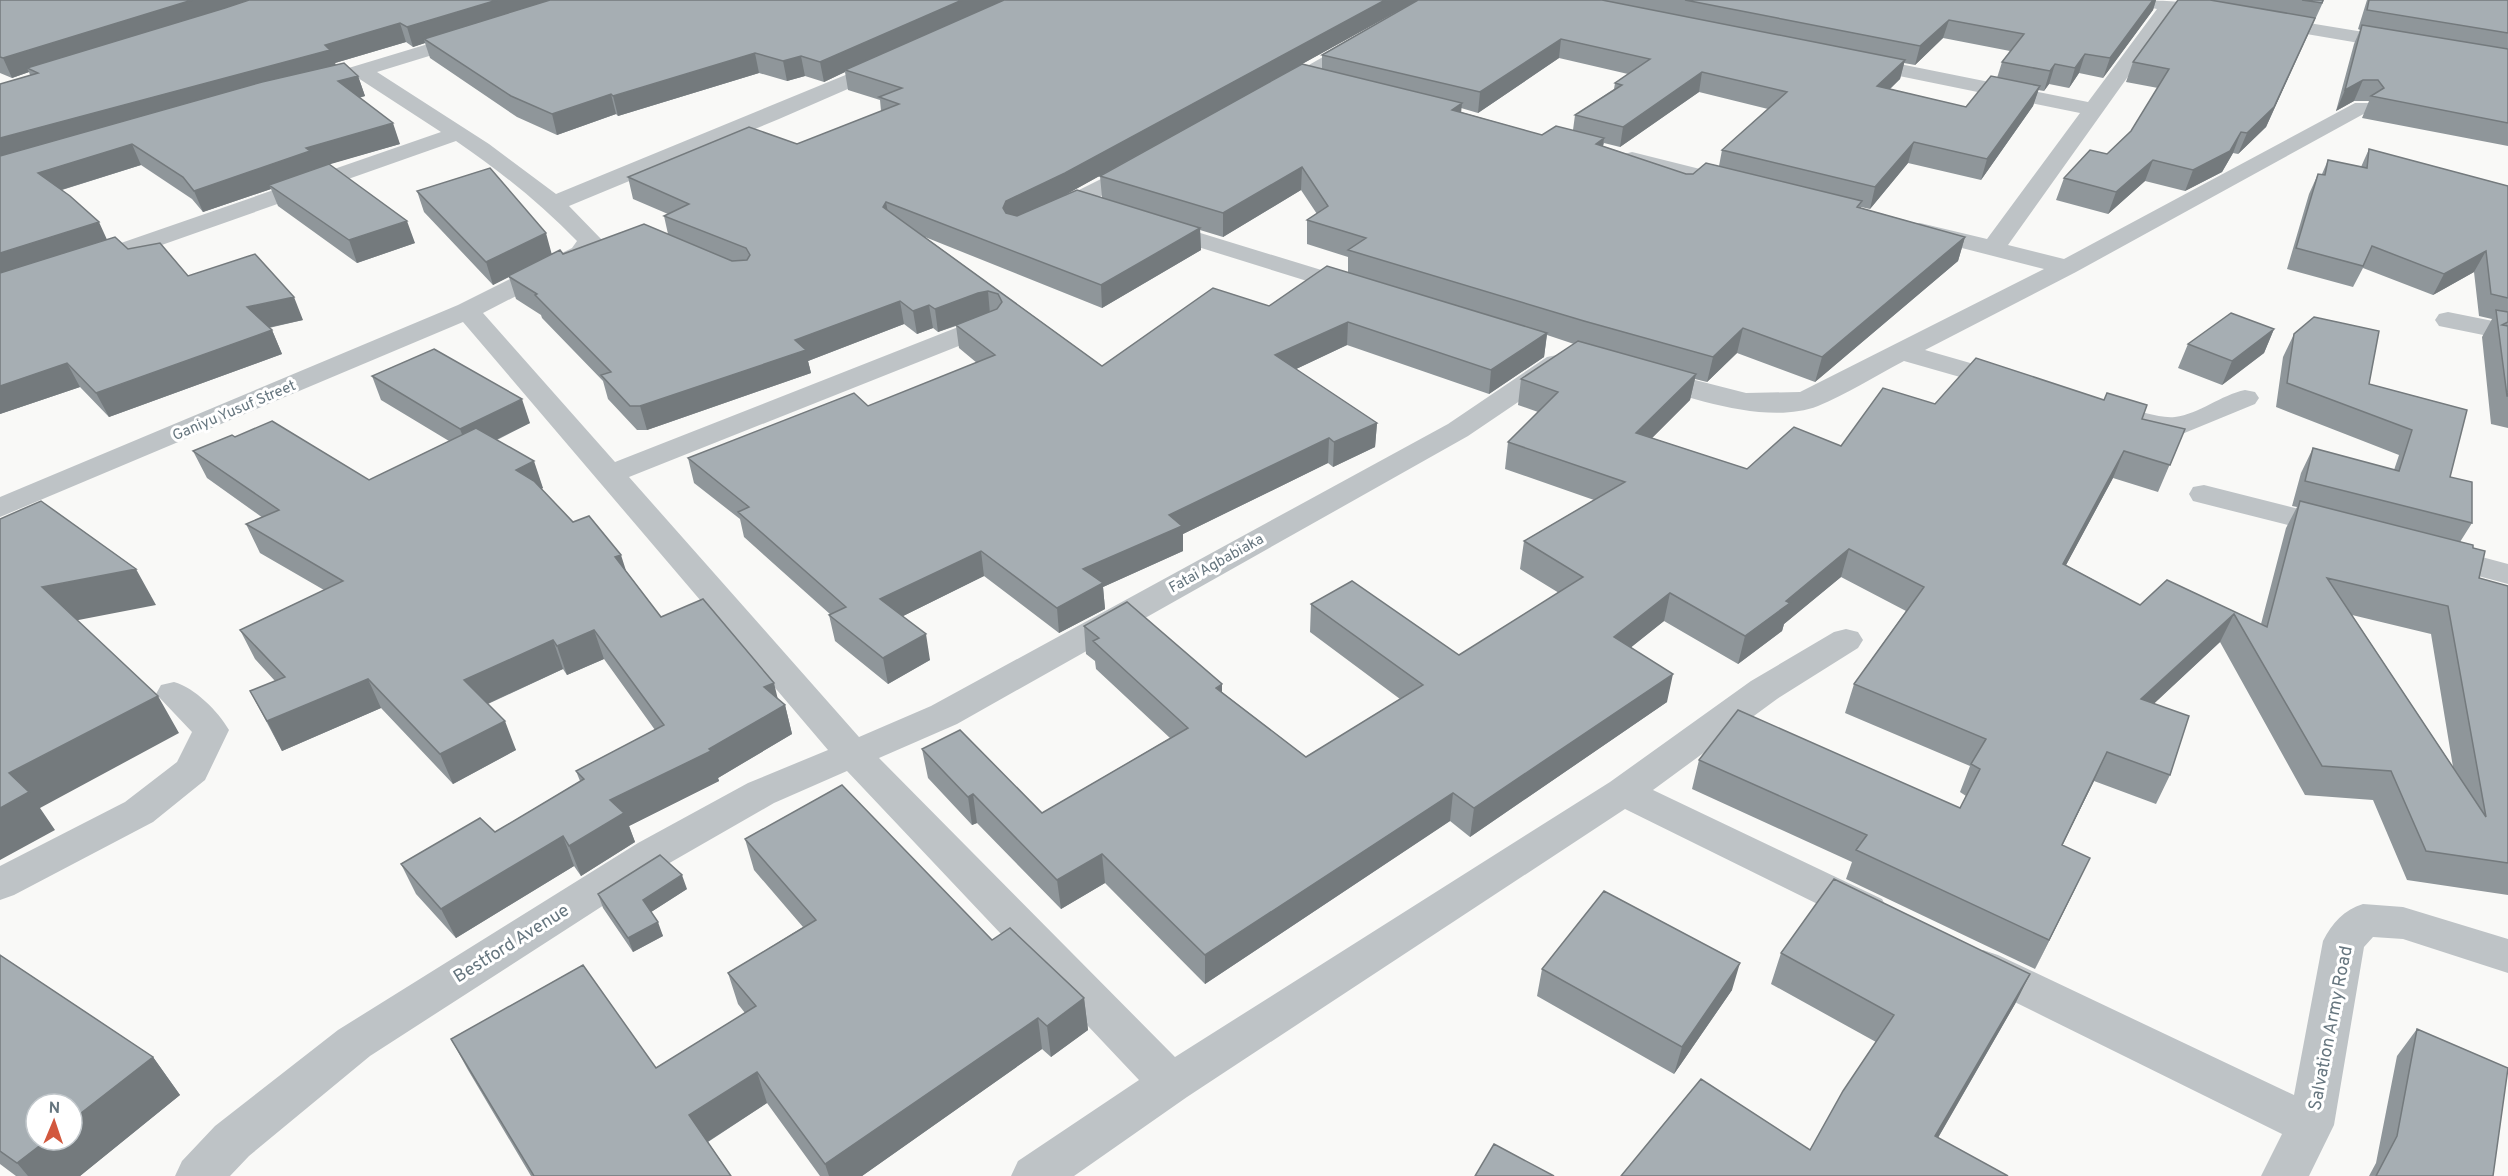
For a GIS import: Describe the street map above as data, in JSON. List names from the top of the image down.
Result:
{
  "streets": {
    "street": [
      "Ganiyu Yusuf Street",
      "Fatai Agbabiaka",
      "Bestford Avenue",
      "Salvation Army Road"
    ]
  },
  "crossings": [
    ["Fatai Agbabiaka", "Bestford Avenue"]
  ],
  "north": "top"
}
